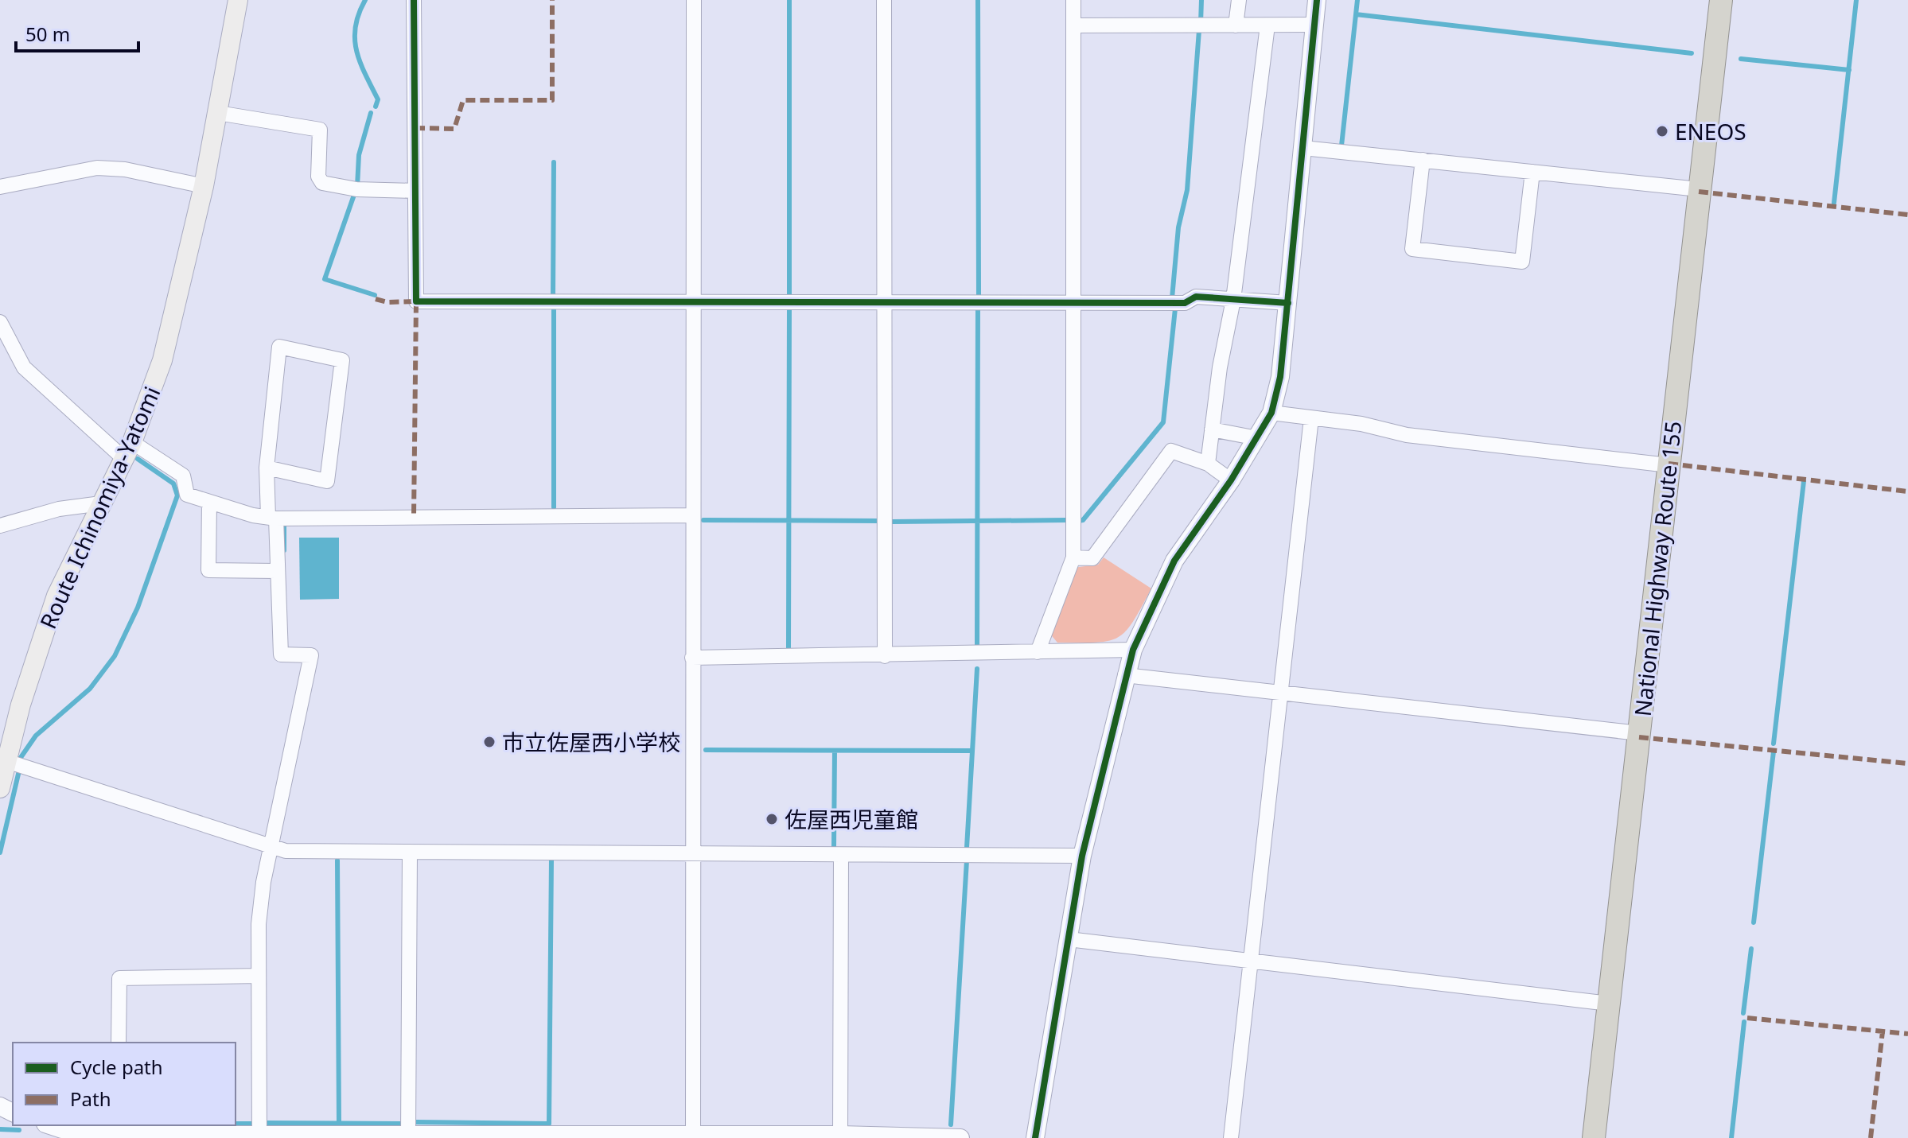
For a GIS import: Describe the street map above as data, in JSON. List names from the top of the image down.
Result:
{
  "streets": {
    "highway": ["National Highway Route 155"],
    "main road": ["Route Ichinomiya-Yatomi"]
  },
  "places": ["ENEOS", "市立佐屋西小学校", "佐屋西児童館"],
  "legend": ["Cycle path", "Path"],
  "scale_bar": "50 m"
}
